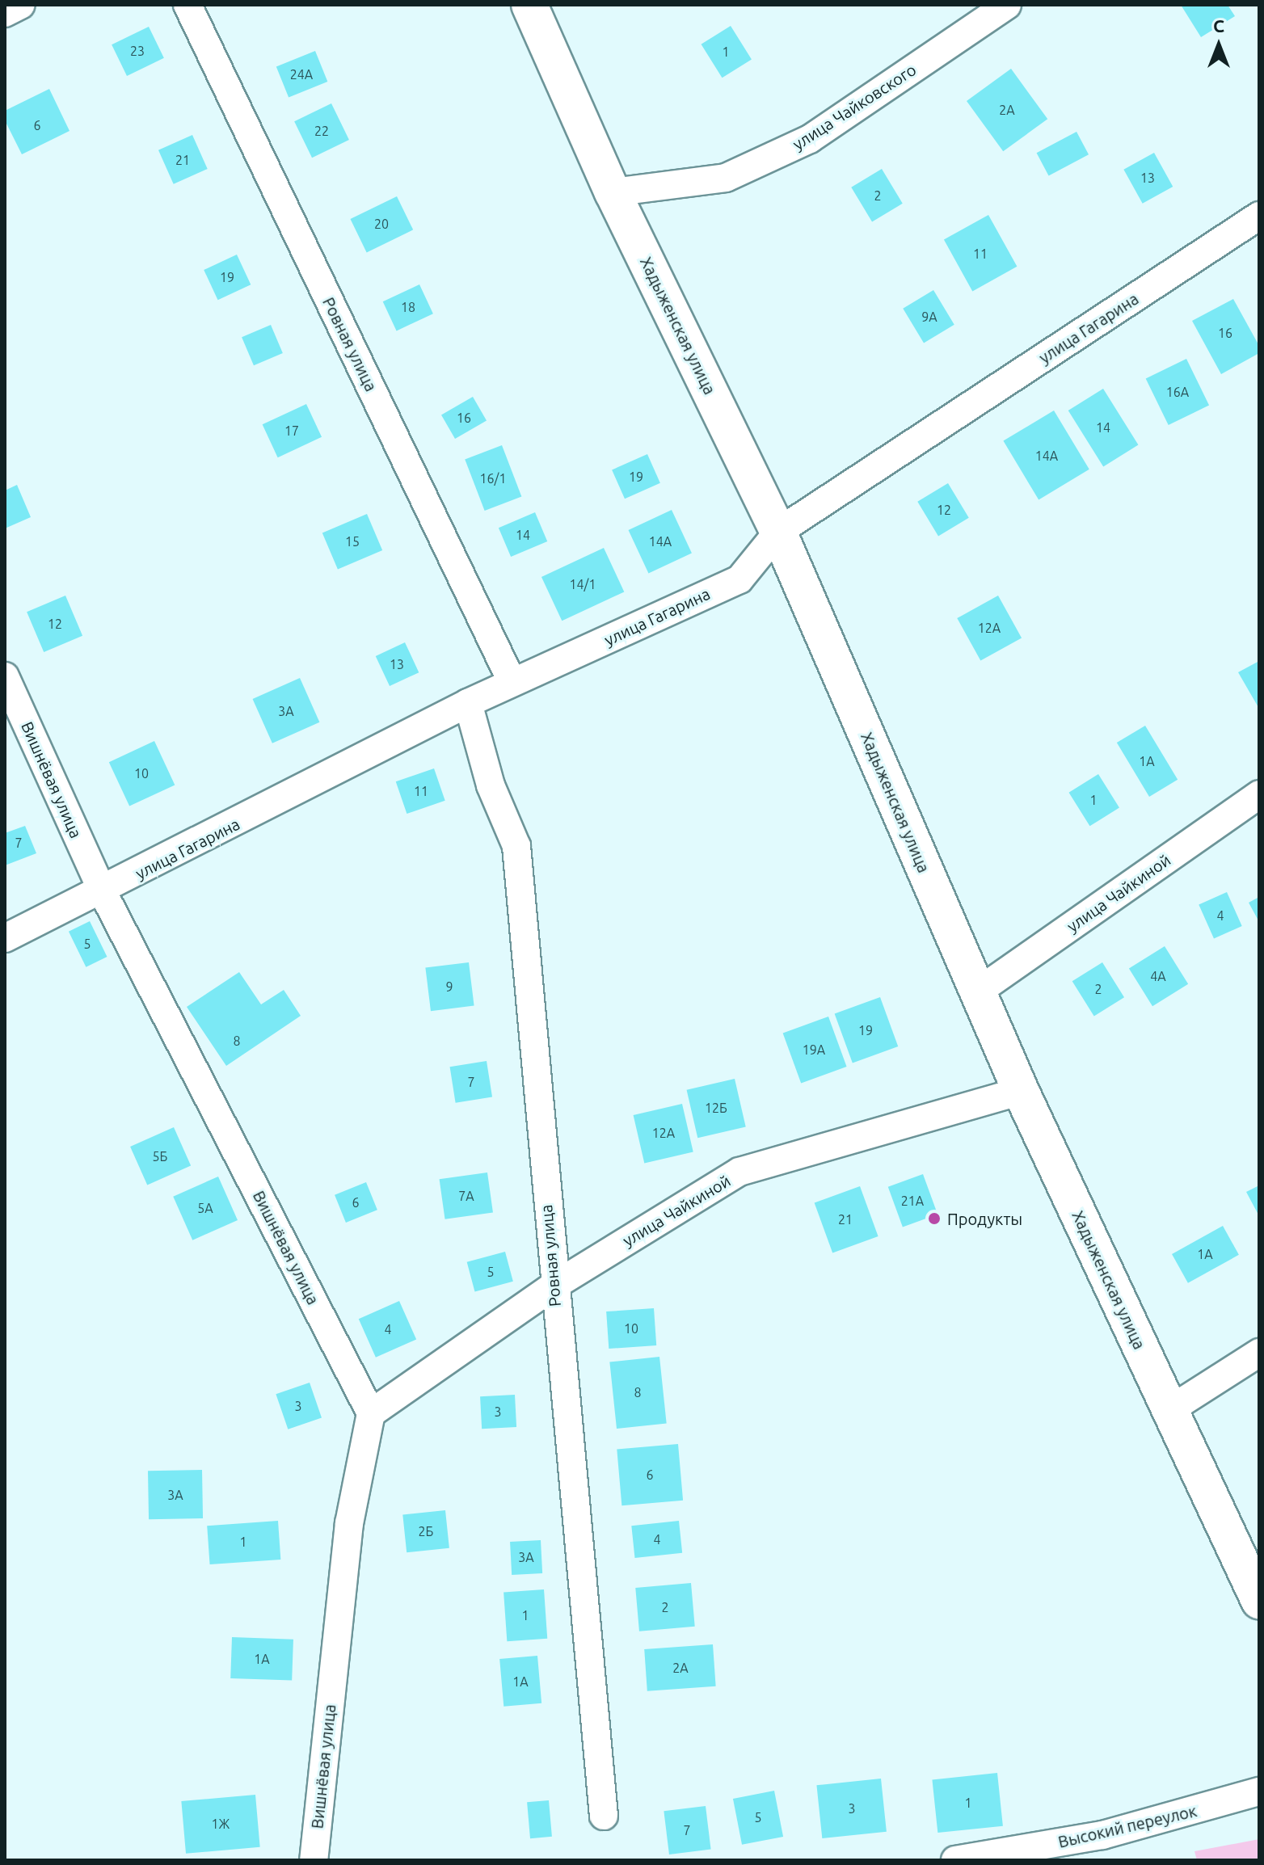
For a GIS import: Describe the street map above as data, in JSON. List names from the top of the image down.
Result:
{
  "streets": {
    "main road": ["Хадыженская улица"],
    "street": [
      "улица Чайковского",
      "улица Гагарина",
      "Ровная улица",
      "Вишнёвая улица",
      "улица Чайкиной",
      "Высокий переулок"
    ]
  },
  "crossings": [
    ["улица Чайковского", "Хадыженская улица"],
    ["Хадыженская улица", "улица Гагарина"],
    ["Хадыженская улица", "улица Чайкиной"],
    ["улица Гагарина", "Ровная улица"],
    ["улица Гагарина", "Вишнёвая улица"],
    ["Ровная улица", "улица Чайкиной"],
    ["Вишнёвая улица", "улица Чайкиной"]
  ],
  "places": ["Продукты"],
  "house_numbers": [
    "23",
    "1",
    "24А",
    "2А",
    "6",
    "22",
    "21",
    "13",
    "2",
    "20",
    "11",
    "19",
    "18",
    "9А",
    "16",
    "16А",
    "16",
    "14",
    "17",
    "14А",
    "19",
    "16/1",
    "12",
    "14",
    "15",
    "14А",
    "14/1",
    "12",
    "12А",
    "13",
    "3А",
    "1А",
    "10",
    "11",
    "1",
    "7",
    "4",
    "5",
    "4А",
    "9",
    "2",
    "19",
    "8",
    "19А",
    "7",
    "12Б",
    "12А",
    "5Б",
    "7А",
    "21А",
    "6",
    "5А",
    "21",
    "1А",
    "5",
    "10",
    "4",
    "8",
    "3",
    "3",
    "6",
    "3А",
    "2Б",
    "4",
    "1",
    "3А",
    "2",
    "1",
    "1А",
    "2А",
    "1А",
    "1",
    "3",
    "5",
    "1Ж",
    "7"
  ],
  "north": "top"
}
